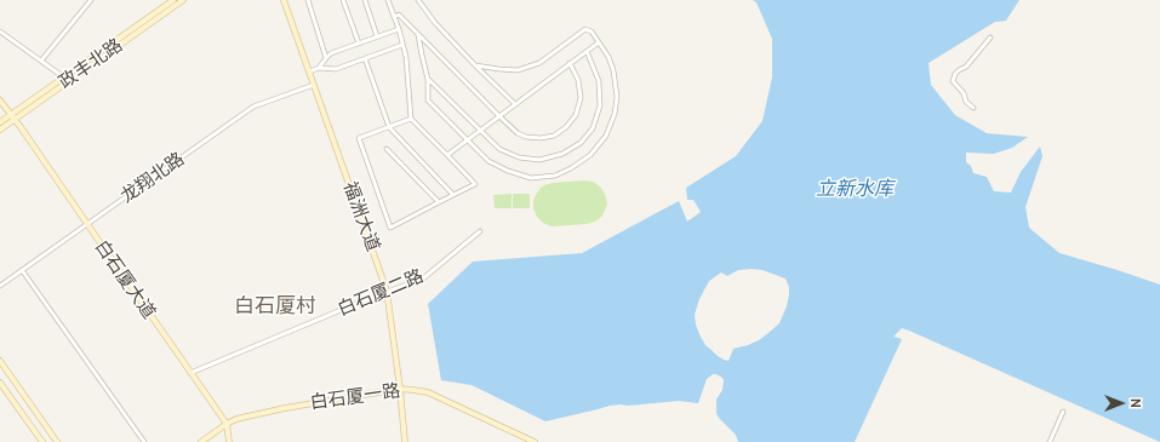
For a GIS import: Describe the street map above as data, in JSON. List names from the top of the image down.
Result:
{
  "streets": {
    "main road": [
      "政丰北路",
      "福洲大道",
      "白石厦大道",
      "白石厦一路"
    ],
    "street": ["龙翔北路", "白石厦二路"]
  },
  "crossings": [
    ["政丰北路", "白石厦大道"],
    ["龙翔北路", "福洲大道"],
    ["龙翔北路", "白石厦大道"],
    ["福洲大道", "白石厦二路"],
    ["福洲大道", "白石厦一路"],
    ["白石厦大道", "白石厦二路"],
    ["白石厦大道", "白石厦一路"]
  ],
  "districts": ["白石厦村"],
  "water": ["立新水库"],
  "north": "right"
}
